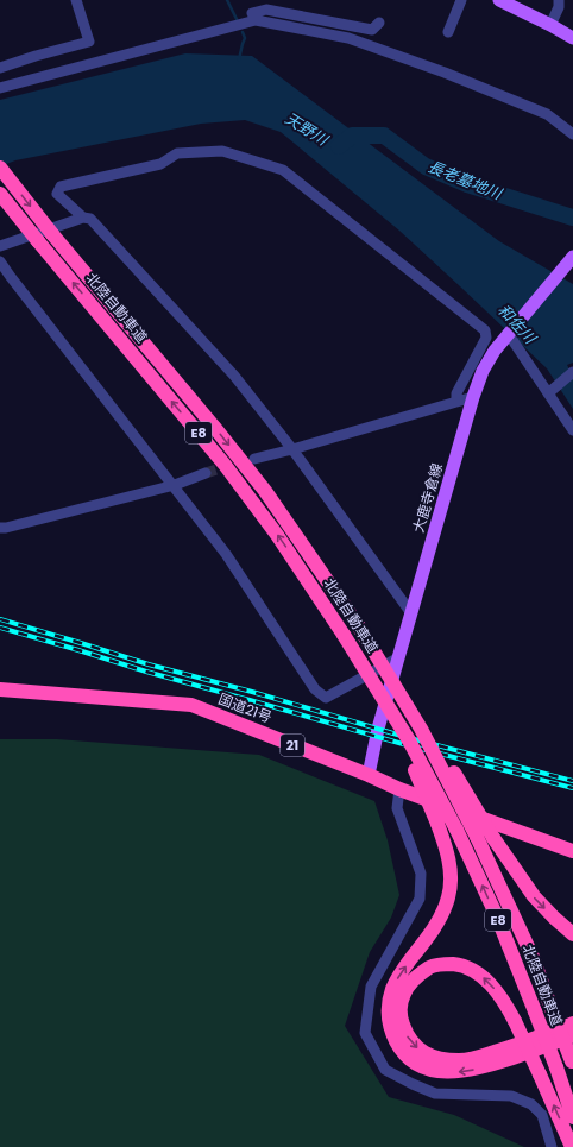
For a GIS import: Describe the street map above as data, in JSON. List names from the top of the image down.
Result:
{
  "streets": {
    "highway": [
      "北陸自動車道",
      "E8",
      "国道21号",
      "21"
    ],
    "main road": ["大鹿寺倉線"]
  },
  "crossings": [
    ["大鹿寺倉線", "国道21号"]
  ],
  "water": ["天野川", "長老墓地川", "和佐川"]
}
